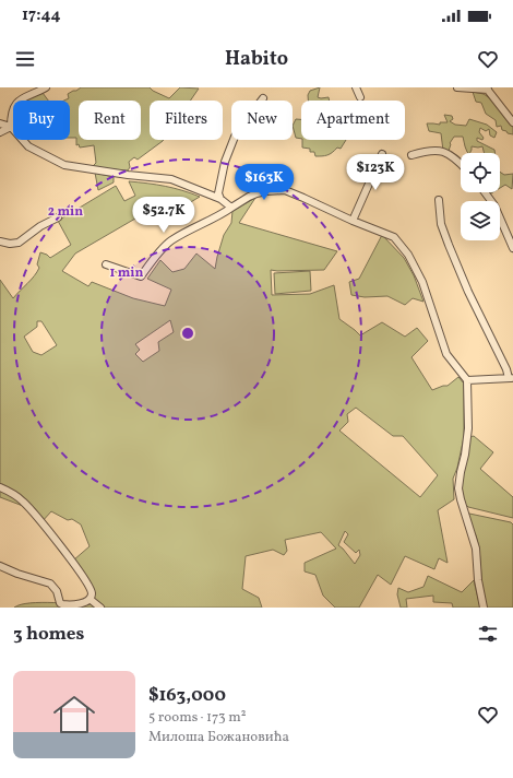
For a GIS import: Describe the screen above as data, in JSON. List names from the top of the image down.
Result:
{
  "page": {
    "status": "17:44",
    "header": "Habito",
    "chip": [
      "Buy",
      "Rent",
      "Filters",
      "New",
      "Apartment"
    ],
    "price": ["$123K", "$163K", "$52.7K"],
    "heading": "3 homes",
    "list": [
      {
        "name": "$163,000",
        "note": "5 rooms · 173 m² · Милоша Божановића"
      }
    ]
  },
  "rings": ["2 min", "1 min"]
}
